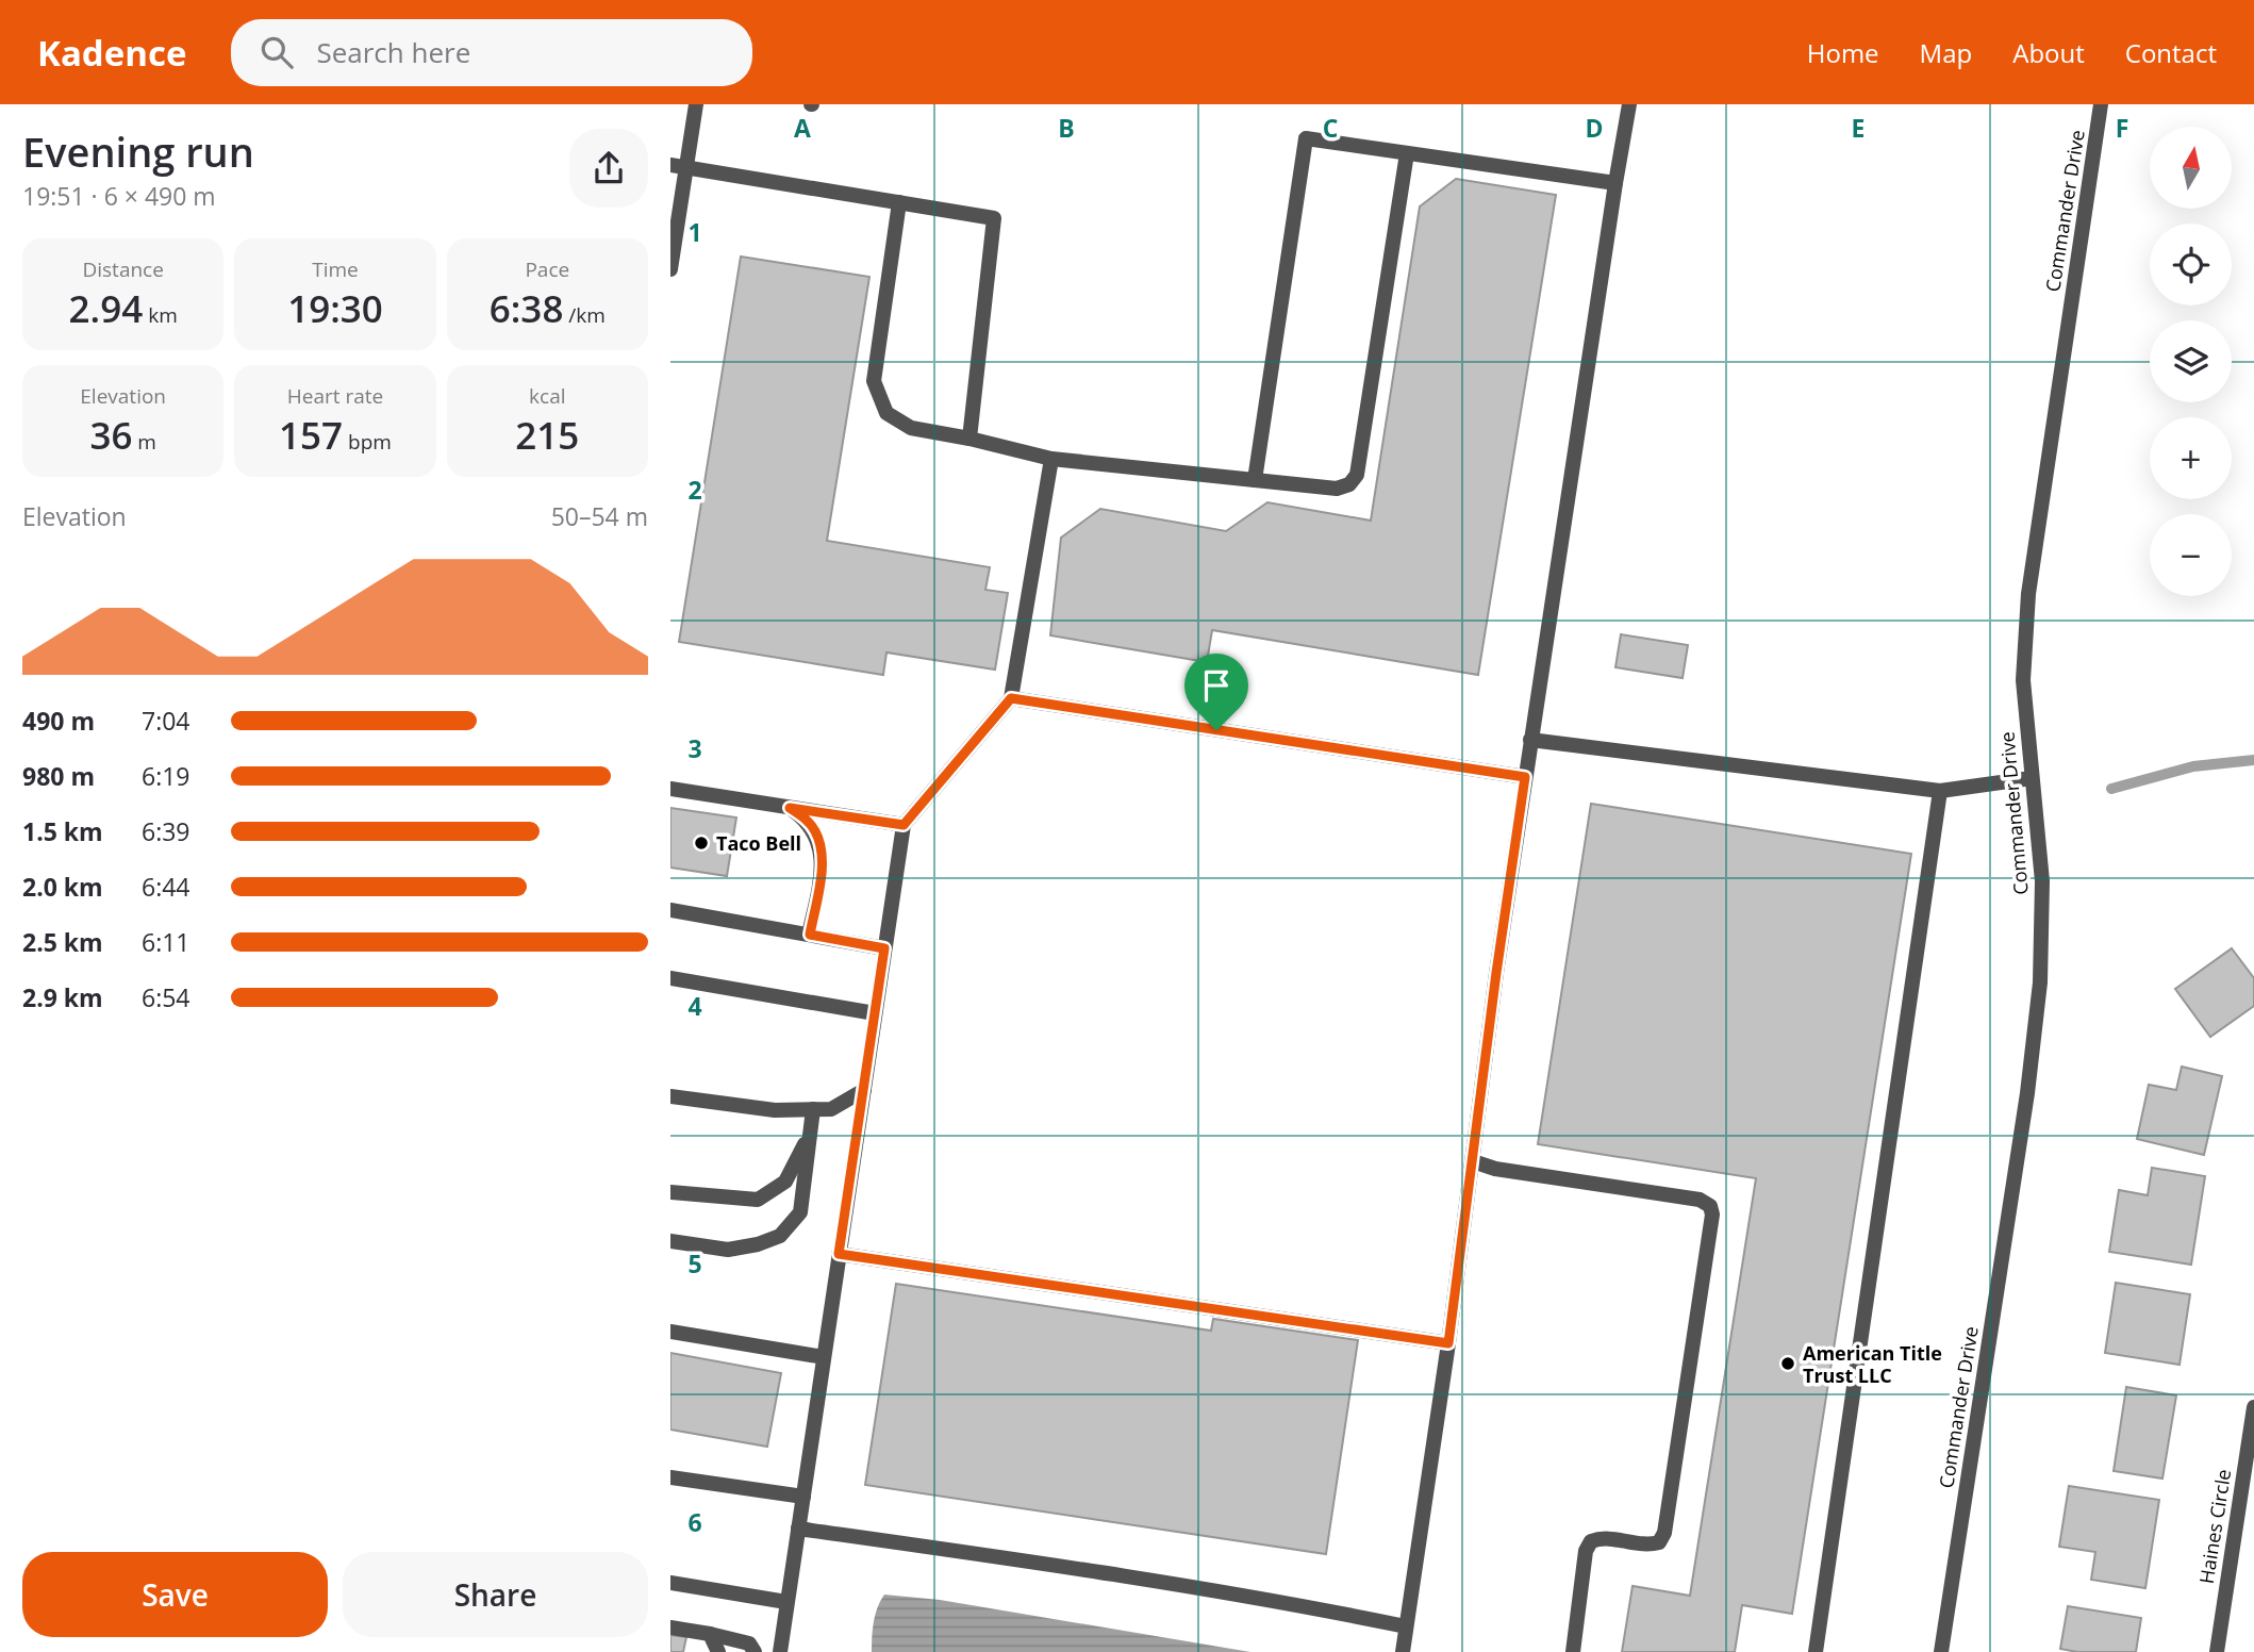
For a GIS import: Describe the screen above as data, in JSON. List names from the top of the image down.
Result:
{
  "streets": {
    "street": ["Commander Drive", "Haines Circle"]
  },
  "places": ["Taco Bell", "American Title Trust LLC"],
  "north": "top",
  "page": {
    "header": "Kadence",
    "search": "Search here",
    "nav": [
      "Home",
      "Map",
      "About",
      "Contact"
    ],
    "heading": ["Evening run", "19:51 · 6 × 490 m"],
    "map_buttons": ["+", "−"],
    "stats": [
      ["Distance", "2.94 km"],
      ["Time", "19:30"],
      ["Pace", "6:38 /km"],
      ["Elevation", "36 m"],
      ["Heart rate", "157 bpm"],
      ["kcal", "215"]
    ],
    "chart": ["Elevation", "50–54 m"],
    "list": [
      {
        "name": "490 m",
        "note": "7:04"
      },
      {
        "name": "980 m",
        "note": "6:19"
      },
      {
        "name": "1.5 km",
        "note": "6:39"
      },
      {
        "name": "2.0 km",
        "note": "6:44"
      },
      {
        "name": "2.5 km",
        "note": "6:11"
      },
      {
        "name": "2.9 km",
        "note": "6:54"
      }
    ],
    "buttons": ["Save", "Share"]
  },
  "grid": {
    "columns": [
      "A",
      "B",
      "C",
      "D",
      "E",
      "F"
    ],
    "rows": [
      "1",
      "2",
      "3",
      "4",
      "5",
      "6"
    ]
  }
}
